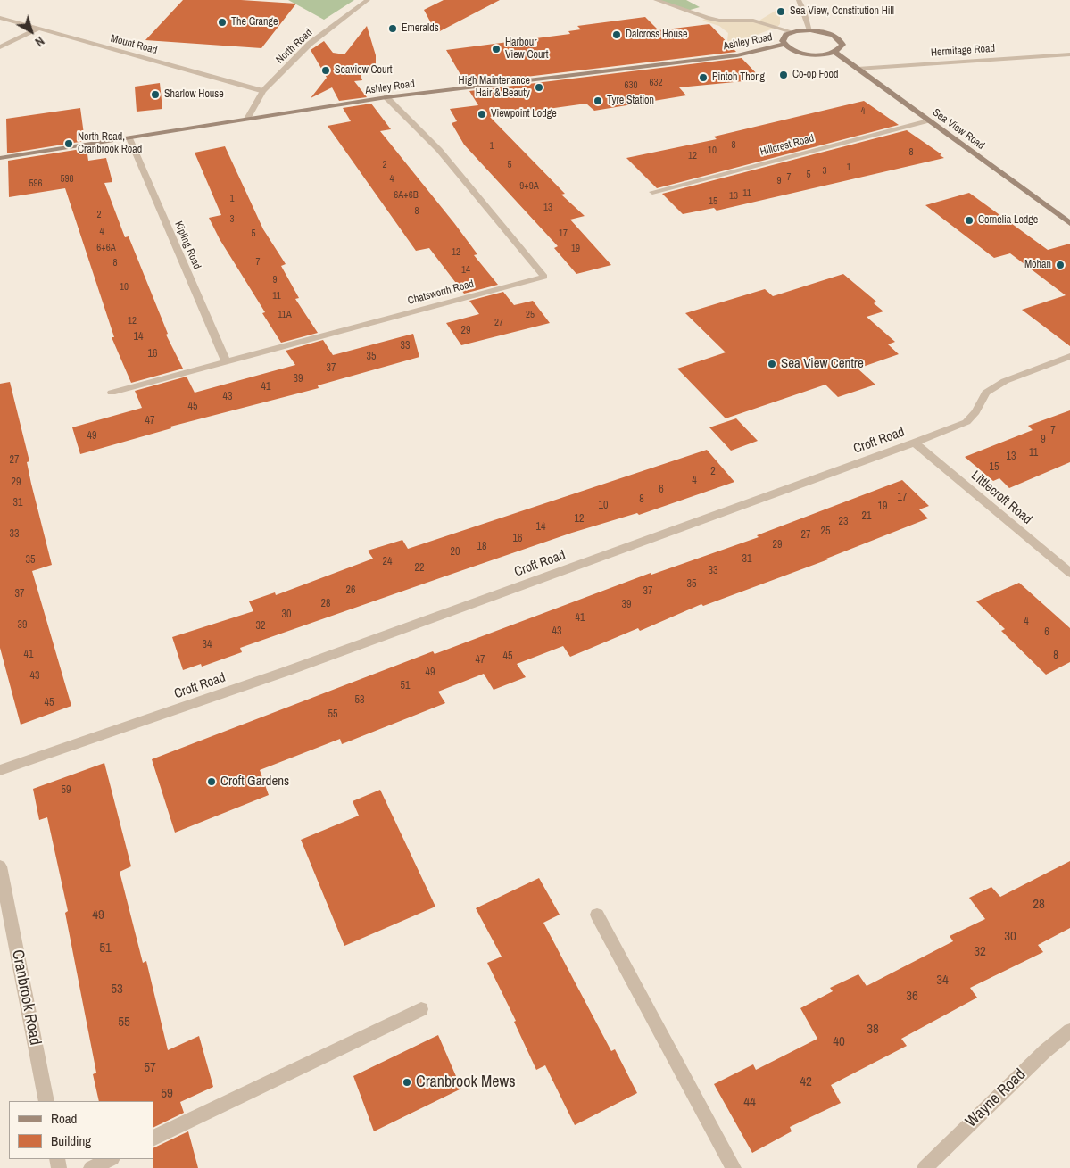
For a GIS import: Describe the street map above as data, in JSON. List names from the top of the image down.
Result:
{
  "streets": {
    "main road": ["Ashley Road", "Sea View Road"],
    "street": [
      "Mount Road",
      "North Road",
      "Hermitage Road",
      "Hillcrest Road",
      "Kipling Road",
      "Chatsworth Road",
      "Croft Road",
      "Littlecroft Road",
      "Cranbrook Road",
      "Wayne Road"
    ]
  },
  "crossings": [
    ["Ashley Road", "North Road"],
    ["Ashley Road", "Kipling Road"],
    ["Ashley Road", "Chatsworth Road"],
    ["Mount Road", "North Road"],
    ["Hermitage Road", "Sea View Road"],
    ["Sea View Road", "Hillcrest Road"],
    ["Kipling Road", "Chatsworth Road"],
    ["Croft Road", "Littlecroft Road"]
  ],
  "places": [
    "Sea View, Constitution Hill",
    "The Grange",
    "Emeralds",
    "Dalcross House",
    "Harbour View Court",
    "Seaview Court",
    "Co-op Food",
    "Pintoh Thong",
    "High Maintenance Hair & Beauty",
    "Sharlow House",
    "Tyre Station",
    "Viewpoint Lodge",
    "North Road, Cranbrook Road",
    "Cornelia Lodge",
    "Mohan",
    "Sea View Centre",
    "Croft Gardens",
    "Cranbrook Mews"
  ],
  "house_numbers": [
    "632",
    "630",
    "4",
    "8",
    "1",
    "10",
    "8",
    "12",
    "2",
    "5",
    "1",
    "3",
    "5",
    "7",
    "598",
    "4",
    "9",
    "596",
    "9+9A",
    "11",
    "6A+6B",
    "13",
    "1",
    "15",
    "13",
    "8",
    "2",
    "3",
    "4",
    "5",
    "17",
    "6+6A",
    "19",
    "12",
    "7",
    "8",
    "14",
    "9",
    "10",
    "11",
    "11A",
    "25",
    "12",
    "27",
    "29",
    "14",
    "33",
    "16",
    "35",
    "37",
    "39",
    "41",
    "43",
    "45",
    "47",
    "7",
    "49",
    "9",
    "11",
    "13",
    "27",
    "15",
    "2",
    "4",
    "29",
    "6",
    "17",
    "8",
    "31",
    "10",
    "19",
    "21",
    "12",
    "23",
    "14",
    "25",
    "33",
    "27",
    "16",
    "29",
    "18",
    "20",
    "31",
    "35",
    "24",
    "22",
    "33",
    "35",
    "26",
    "37",
    "37",
    "28",
    "39",
    "30",
    "41",
    "4",
    "39",
    "32",
    "43",
    "6",
    "34",
    "41",
    "8",
    "45",
    "47",
    "49",
    "43",
    "51",
    "53",
    "45",
    "55",
    "59",
    "28",
    "49",
    "30",
    "51",
    "32",
    "34",
    "53",
    "36",
    "55",
    "38",
    "40",
    "57",
    "42",
    "59",
    "44"
  ],
  "legend": ["Road", "Building"],
  "north": "bottom right"
}
